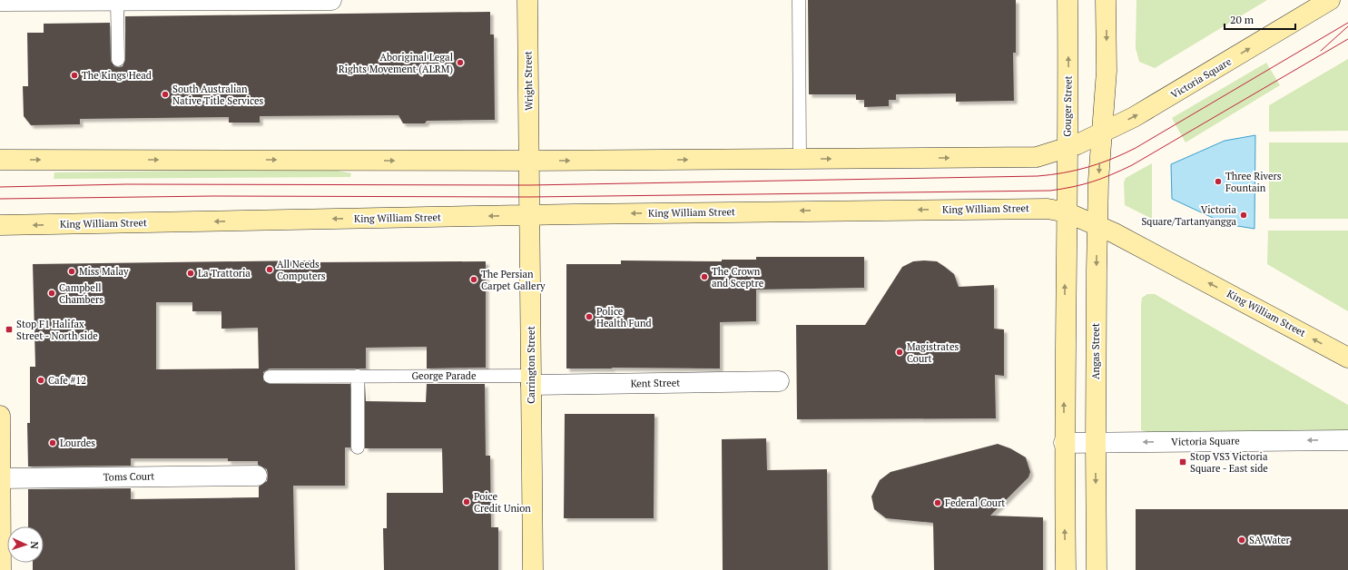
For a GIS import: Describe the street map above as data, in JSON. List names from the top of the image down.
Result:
{
  "streets": {
    "main road": [
      "Victoria Square",
      "Wright Street",
      "Gouger Street",
      "King William Street",
      "Angas Street",
      "Carrington Street"
    ],
    "street": ["Kent Street", "Toms Court"],
    "lane": ["George Parade"]
  },
  "crossings": [
    ["Victoria Square", "Gouger Street"],
    ["Victoria Square", "Angas Street"],
    ["Wright Street", "Carrington Street"],
    ["Gouger Street", "King William Street"],
    ["King William Street", "Angas Street"],
    ["King William Street", "Carrington Street"],
    ["Carrington Street", "George Parade"],
    ["Carrington Street", "Kent Street"],
    ["George Parade", "Kent Street"]
  ],
  "places": {
    "other": [
      "Aboriginal Legal Rights Movement (ALRM)",
      "The Kings Head",
      "South Australian Native Title Services",
      "Three Rivers Fountain",
      "Victoria Square/Tartanyangga",
      "All Needs Computers",
      "Miss Malay",
      "La Trattoria",
      "The Crown and Sceptre",
      "The Persian Carpet Gallery",
      "Campbell Chambers",
      "Police Health Fund",
      "Magistrates Court",
      "Cafe #12",
      "Lourdes",
      "Poice Credit Union",
      "Federal Court",
      "SA Water"
    ],
    "transit": ["Stop F1 Halifax Street - North side", "Stop VS3 Victoria Square - East side"]
  },
  "scale_bar": "20 m",
  "north": "right"
}
